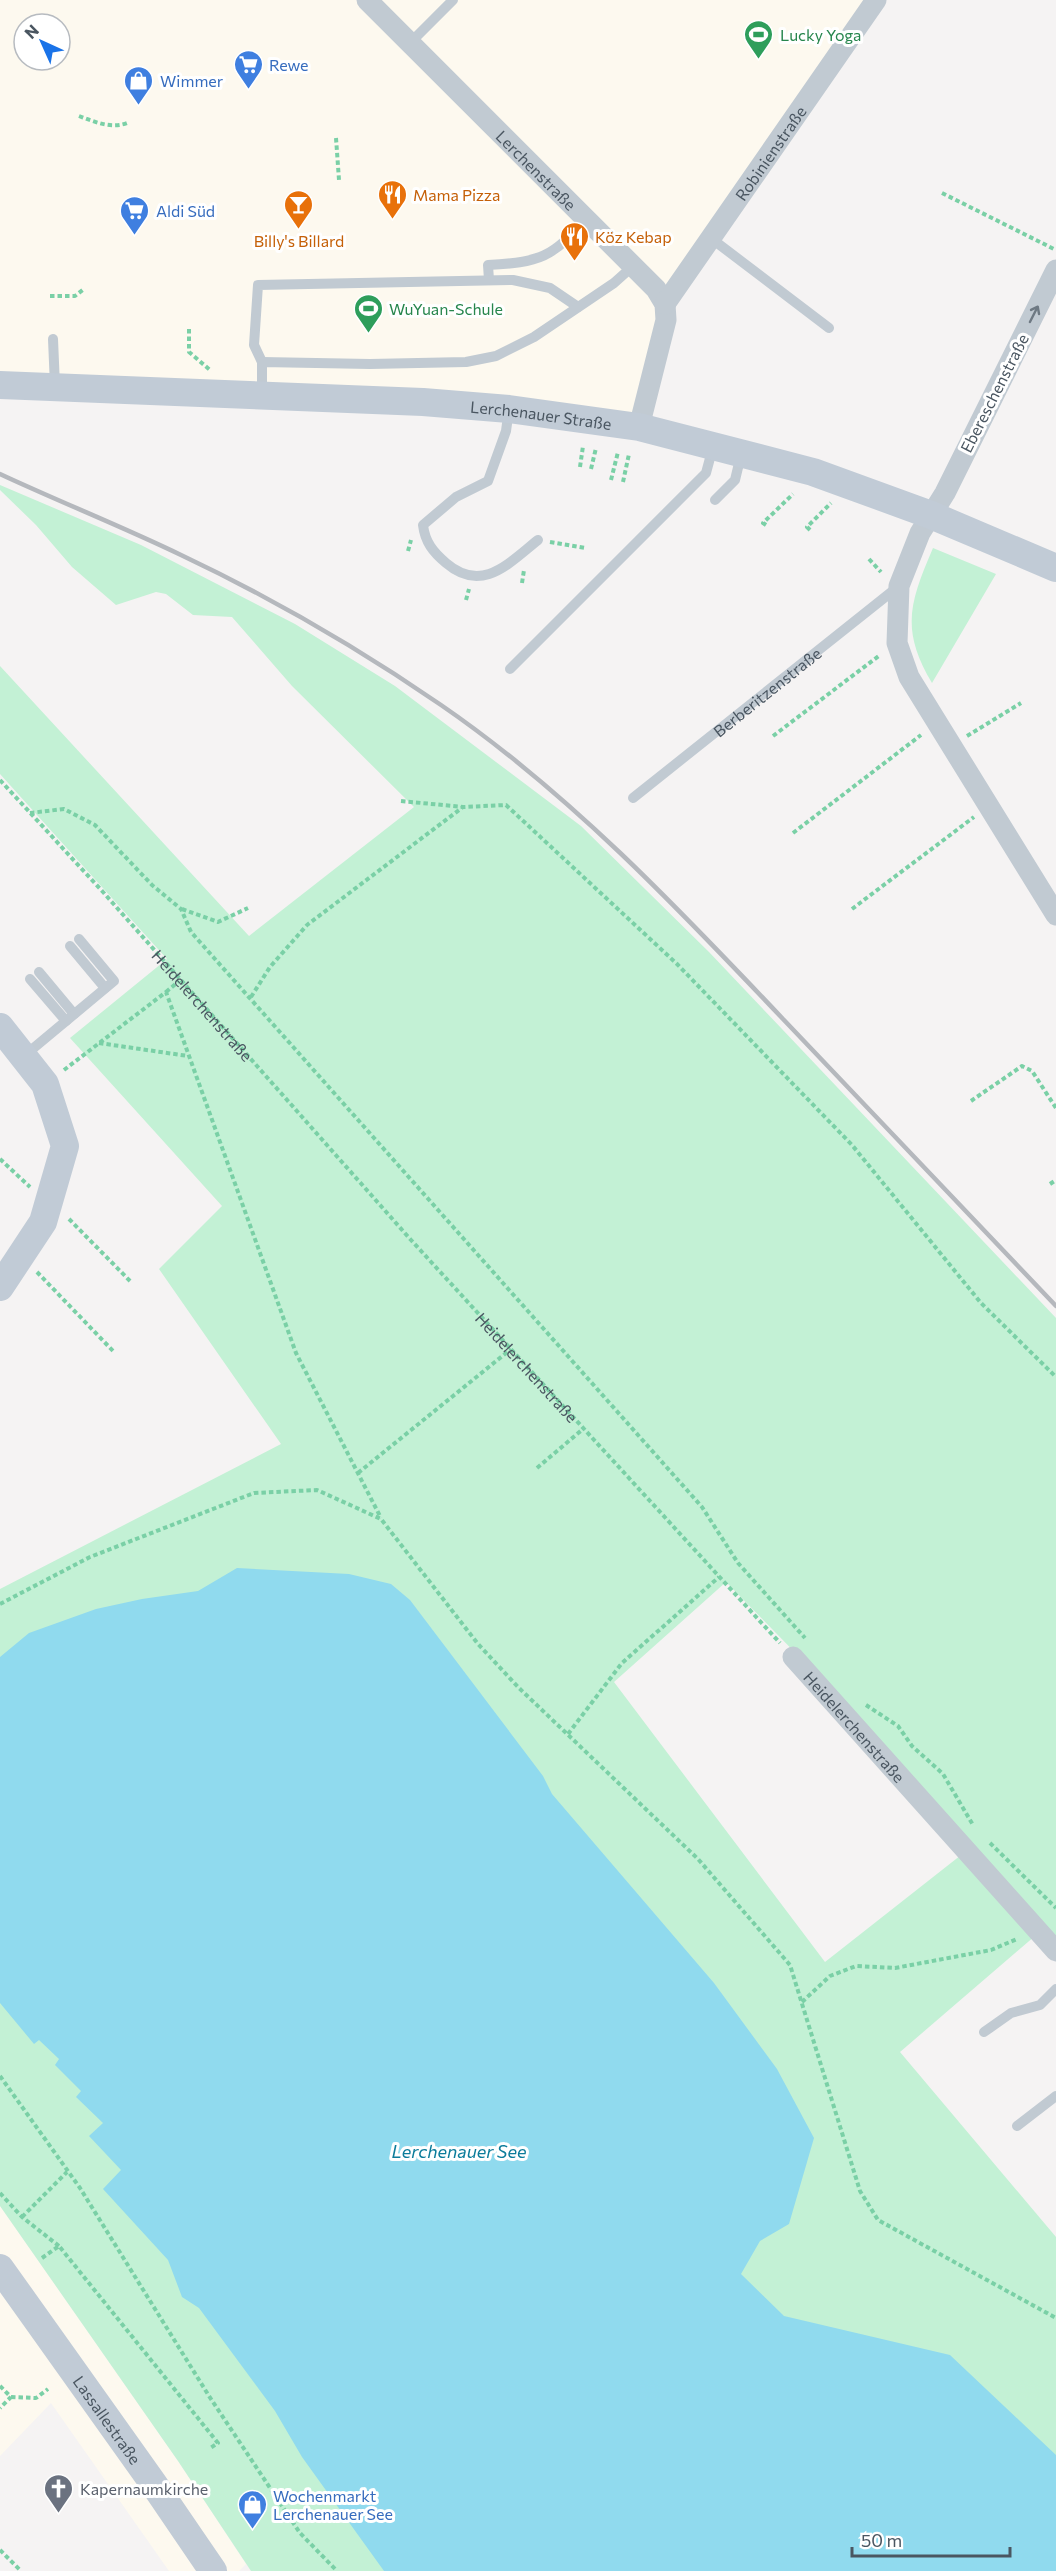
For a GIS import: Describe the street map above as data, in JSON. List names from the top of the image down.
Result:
{
  "streets": {
    "main road": ["Lerchenauer Straße", "Lassallestraße"],
    "street": [
      "Robinienstraße",
      "Lerchenstraße",
      "Ebereschenstraße",
      "Berberitzenstraße",
      "Heidelerchenstraße"
    ]
  },
  "crossings": [
    ["Robinienstraße", "Lerchenstraße"],
    ["Ebereschenstraße", "Lerchenauer Straße"],
    ["Ebereschenstraße", "Berberitzenstraße"],
    ["Lerchenauer Straße", "Berberitzenstraße"]
  ],
  "one_way": ["Ebereschenstraße"],
  "water": ["Lerchenauer See"],
  "places": {
    "sports": ["Lucky Yoga", "WuYuan-Schule"],
    "supermarket": ["Rewe", "Aldi Süd"],
    "shop": ["Wimmer", "Wochenmarkt Lerchenauer See"],
    "restaurant": ["Mama Pizza", "Köz Kebap"],
    "bar": ["Billy's Billard"],
    "church": ["Kapernaumkirche"]
  },
  "scale_bar": "50 m",
  "north": "top left"
}
